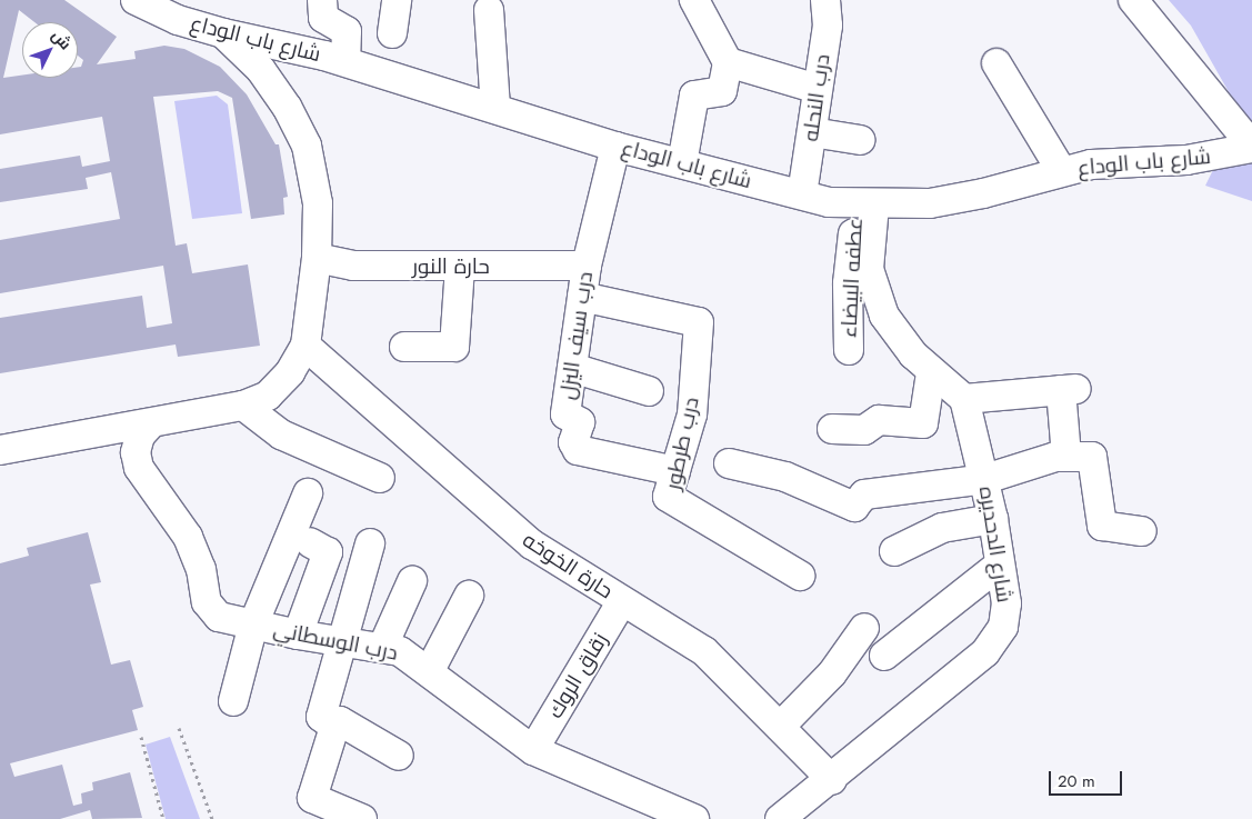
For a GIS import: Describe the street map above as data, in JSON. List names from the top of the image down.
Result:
{
  "streets": {
    "street": [
      "شارع باب الوداع",
      "درب النحله",
      "حارة النور",
      "عطفه البيضاء",
      "درب سيف اليزل",
      "درب طرطور",
      "شارع الدحديره",
      "حارة الخوخه",
      "درب الوسطاني",
      "زقاق الروك"
    ]
  },
  "crossings": [
    ["شارع باب الوداع", "درب النحله"],
    ["شارع باب الوداع", "عطفه البيضاء"],
    ["شارع باب الوداع", "درب سيف اليزل"],
    ["حارة النور", "درب سيف اليزل"],
    ["درب سيف اليزل", "درب طرطور"],
    ["شارع الدحديره", "حارة الخوخه"],
    ["حارة الخوخه", "زقاق الروك"],
    ["درب الوسطاني", "زقاق الروك"]
  ],
  "scale_bar": "20 m",
  "north": "top right"
}
